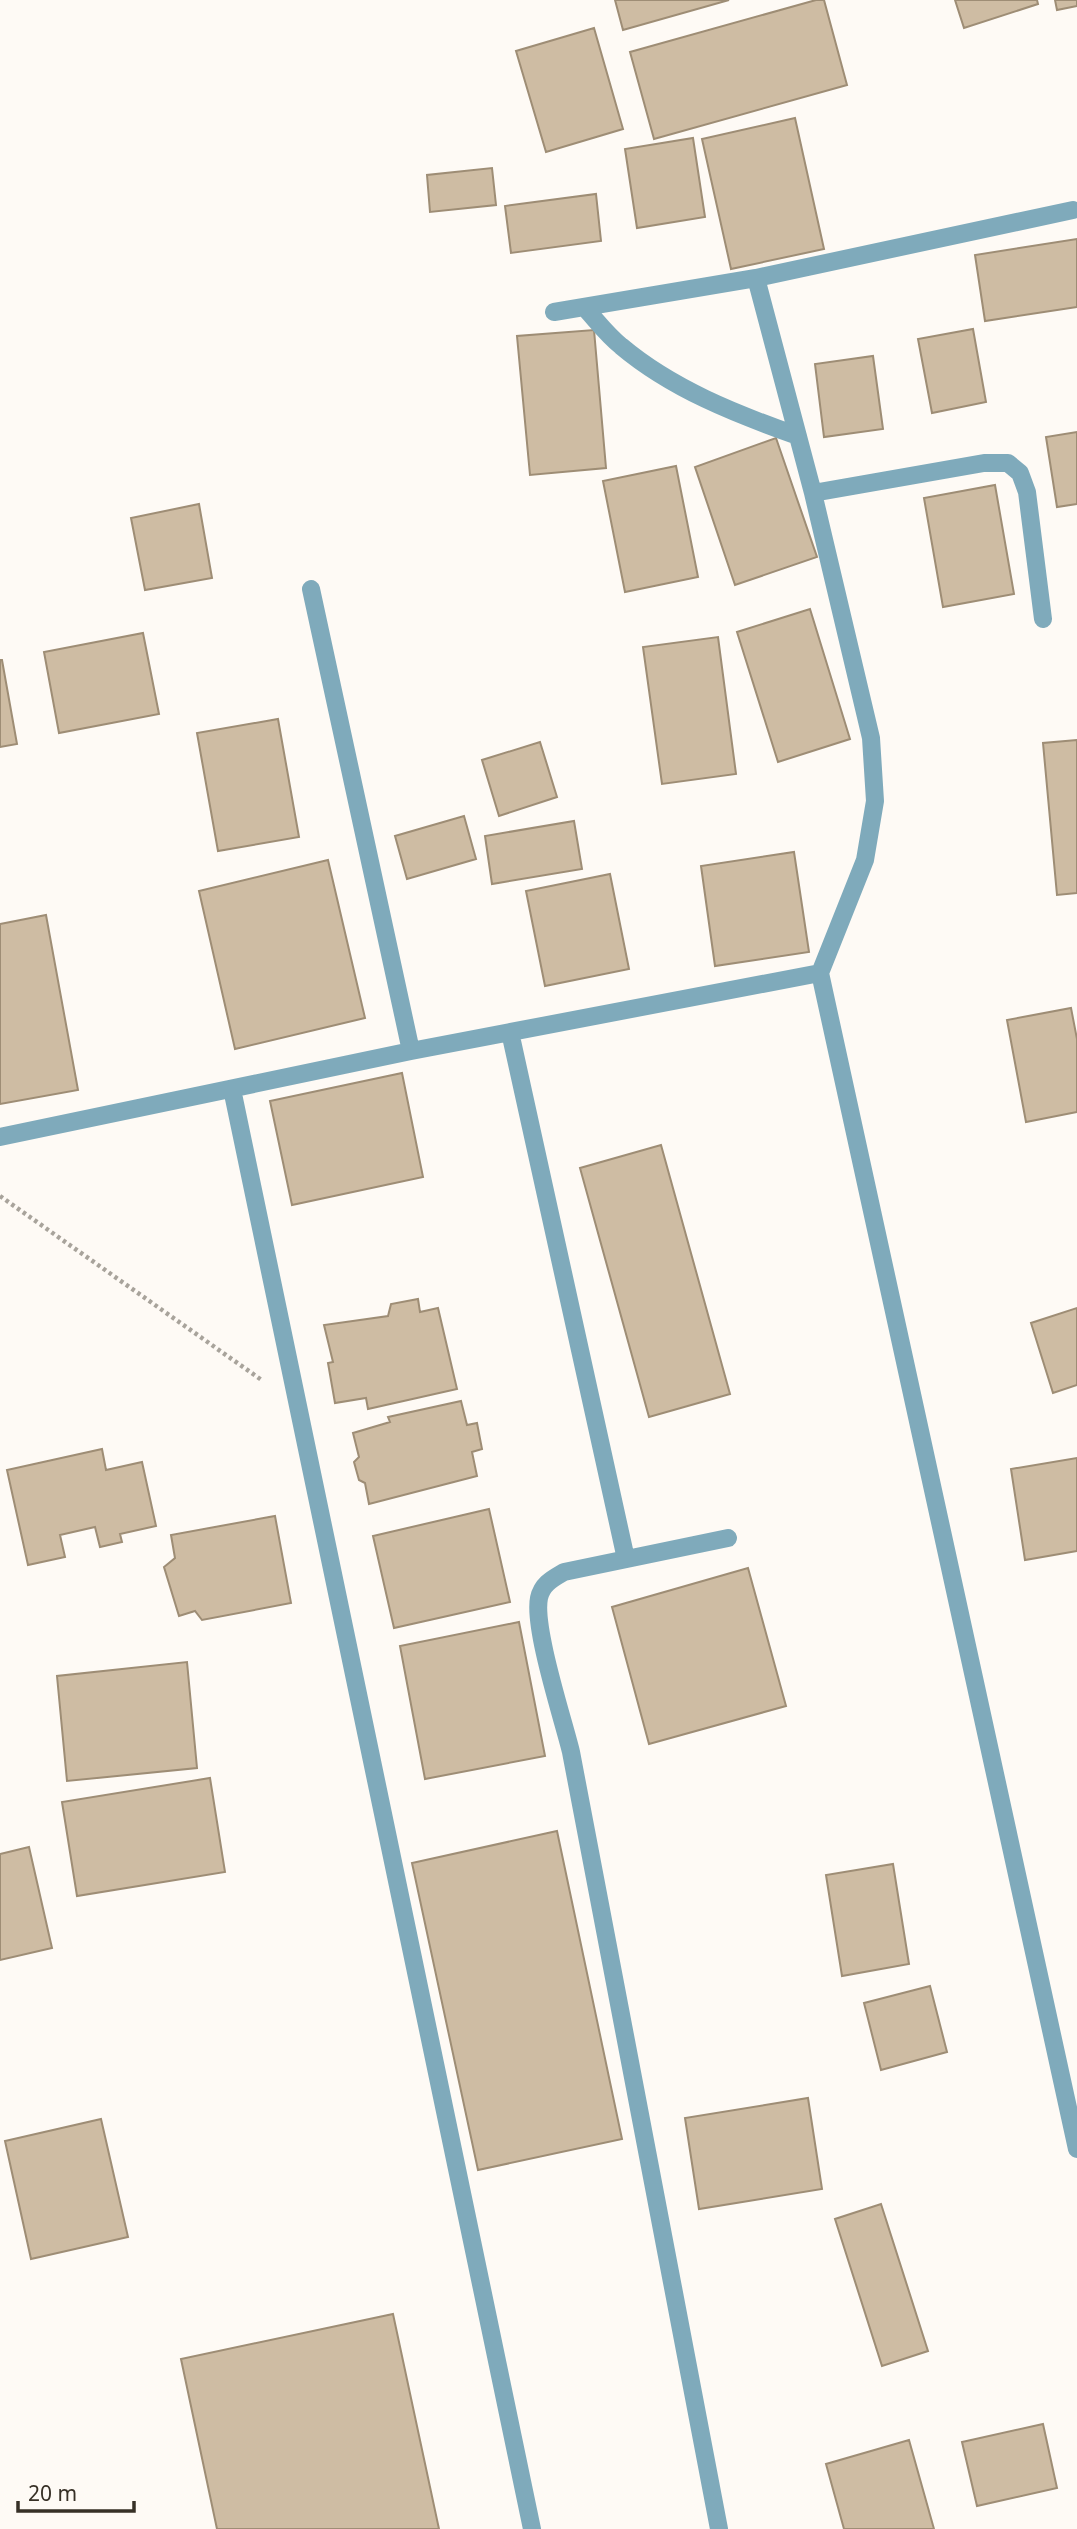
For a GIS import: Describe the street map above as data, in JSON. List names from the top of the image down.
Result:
{
  "scale_bar": "20 m"
}
